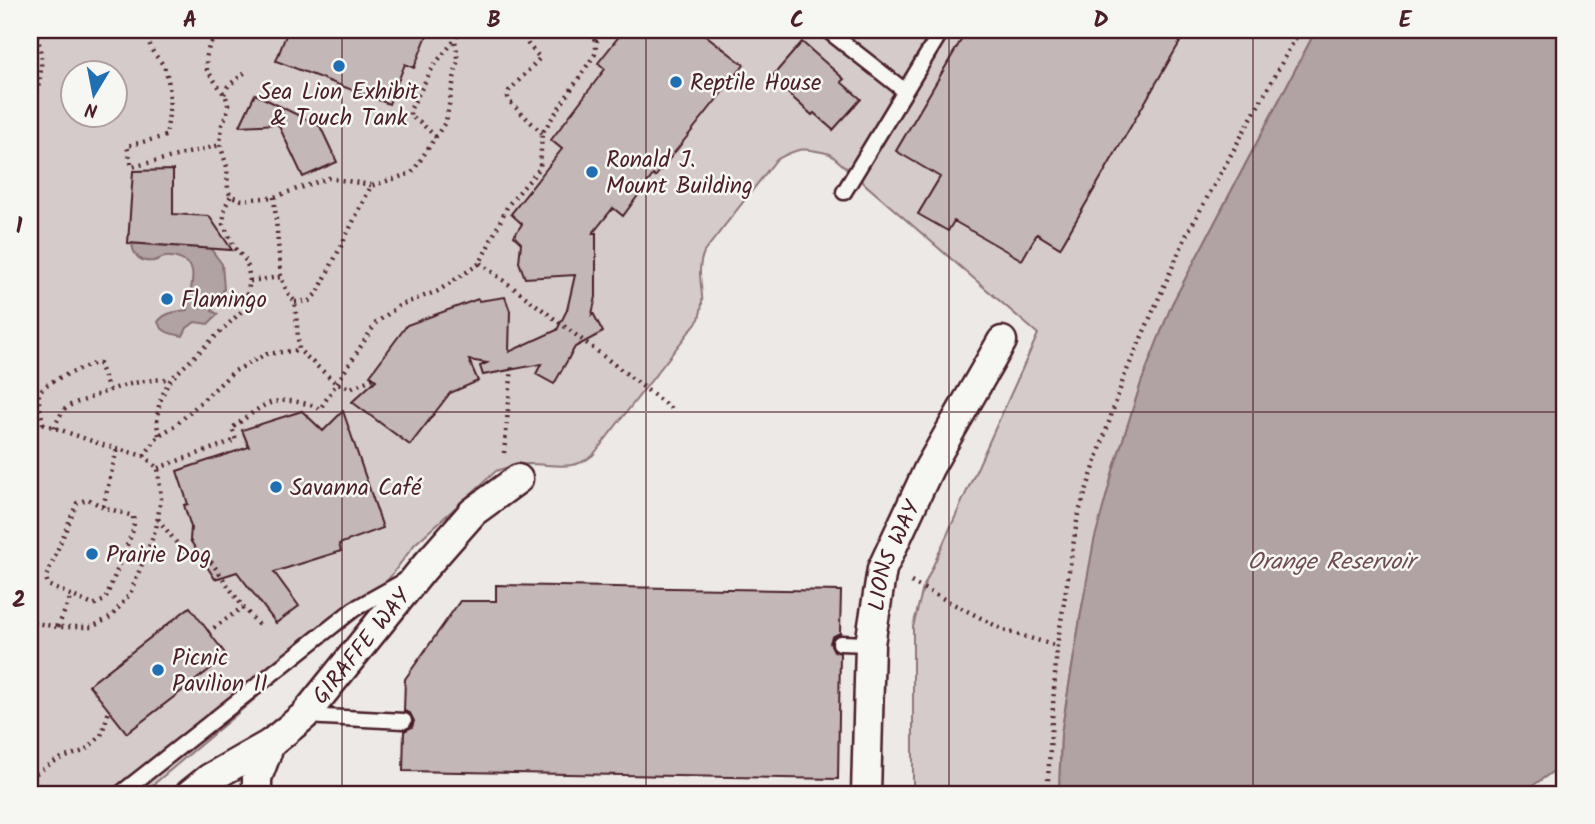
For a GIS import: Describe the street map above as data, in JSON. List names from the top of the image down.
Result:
{
  "streets": {
    "street": ["LIONS WAY", "GIRAFFE WAY"]
  },
  "water": ["Orange Reservoir"],
  "places": [
    "Sea Lion Exhibit & Touch Tank",
    "Reptile House",
    "Ronald J. Mount Building",
    "Flamingo",
    "Savanna Café",
    "Prairie Dog",
    "Picnic Pavilion II"
  ],
  "north": "bottom",
  "grid": {
    "columns": [
      "A",
      "B",
      "C",
      "D",
      "E"
    ],
    "rows": ["1", "2"]
  }
}
